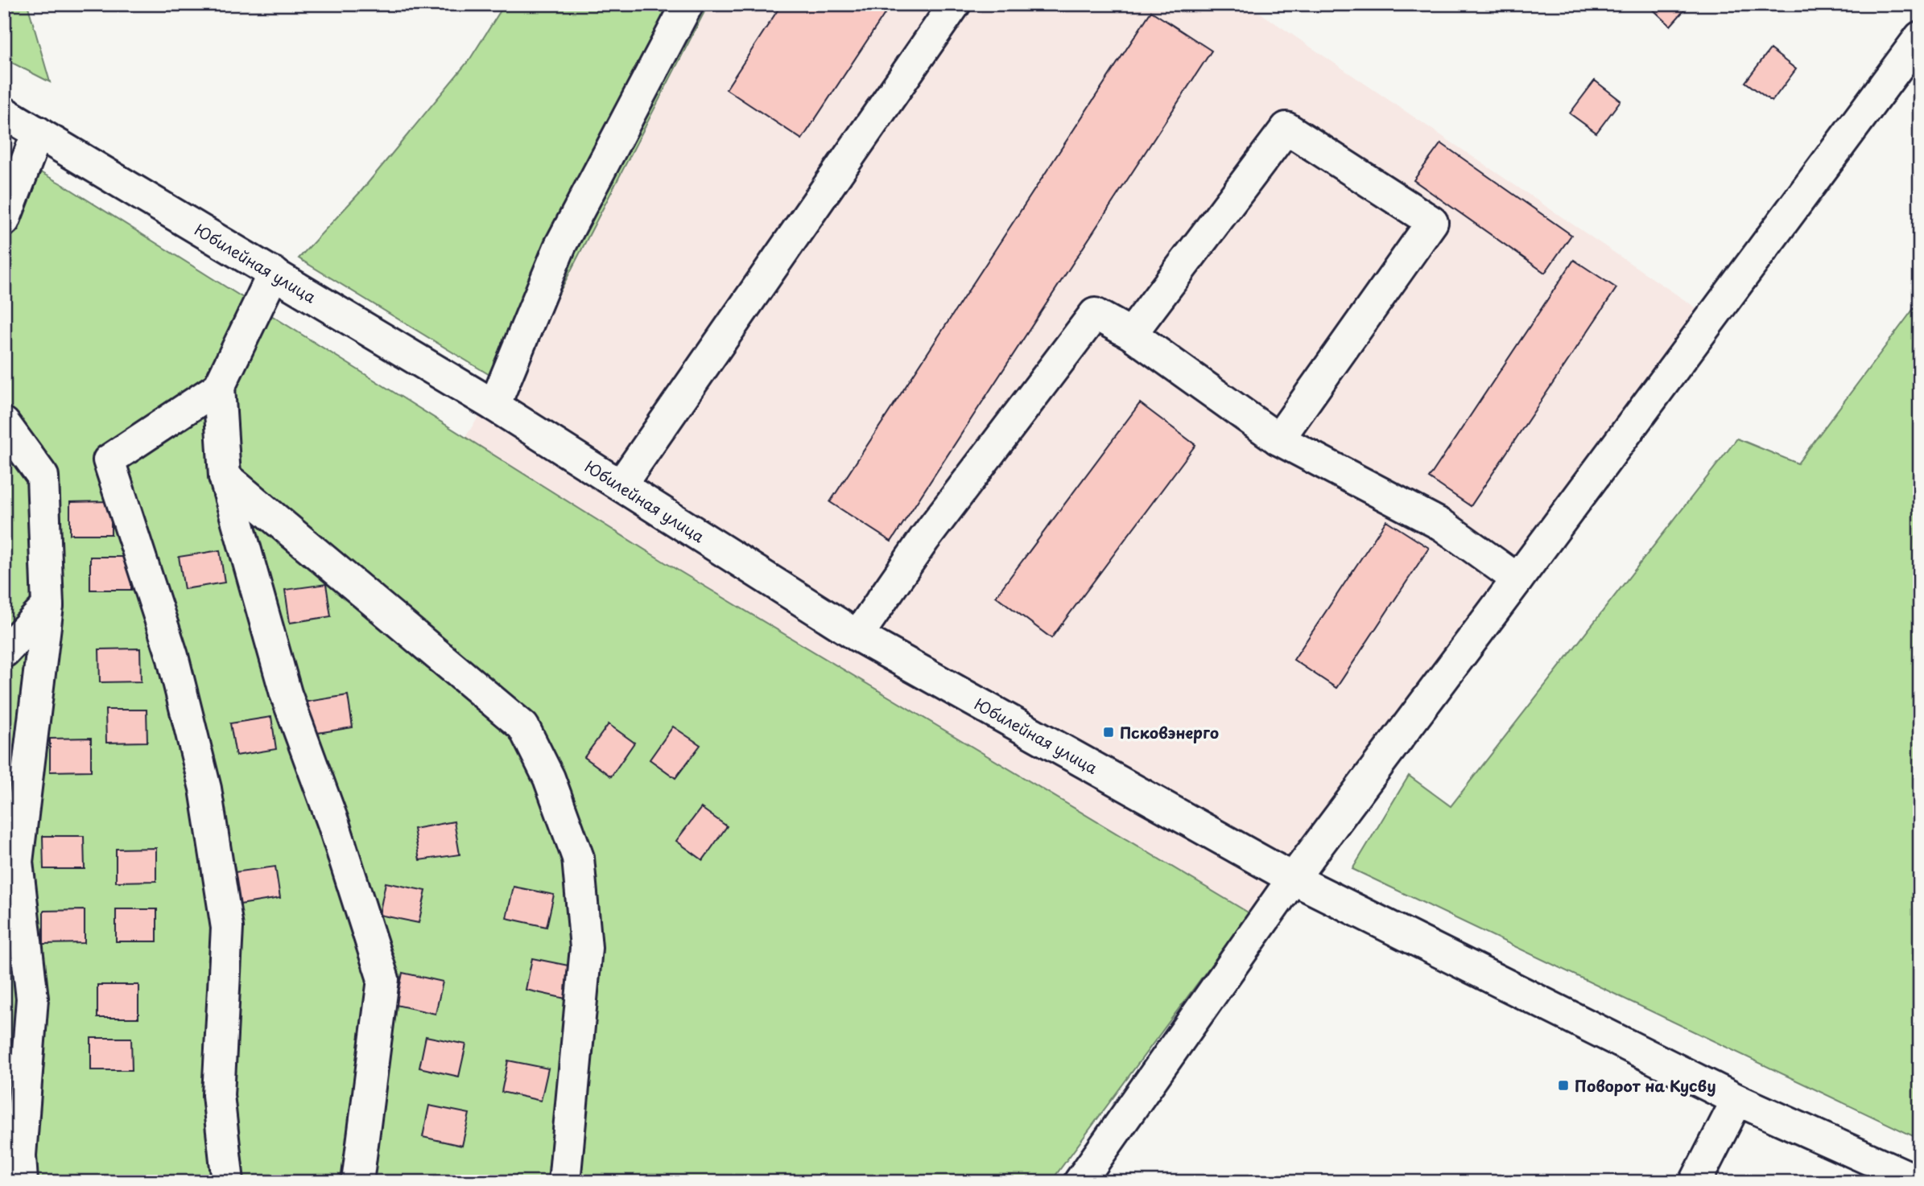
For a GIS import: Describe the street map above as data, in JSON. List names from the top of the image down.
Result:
{
  "streets": {
    "street": ["Юбилейная улица"]
  },
  "places": {
    "transit": ["Псковэнерго", "Поворот на Кусву"]
  }
}
